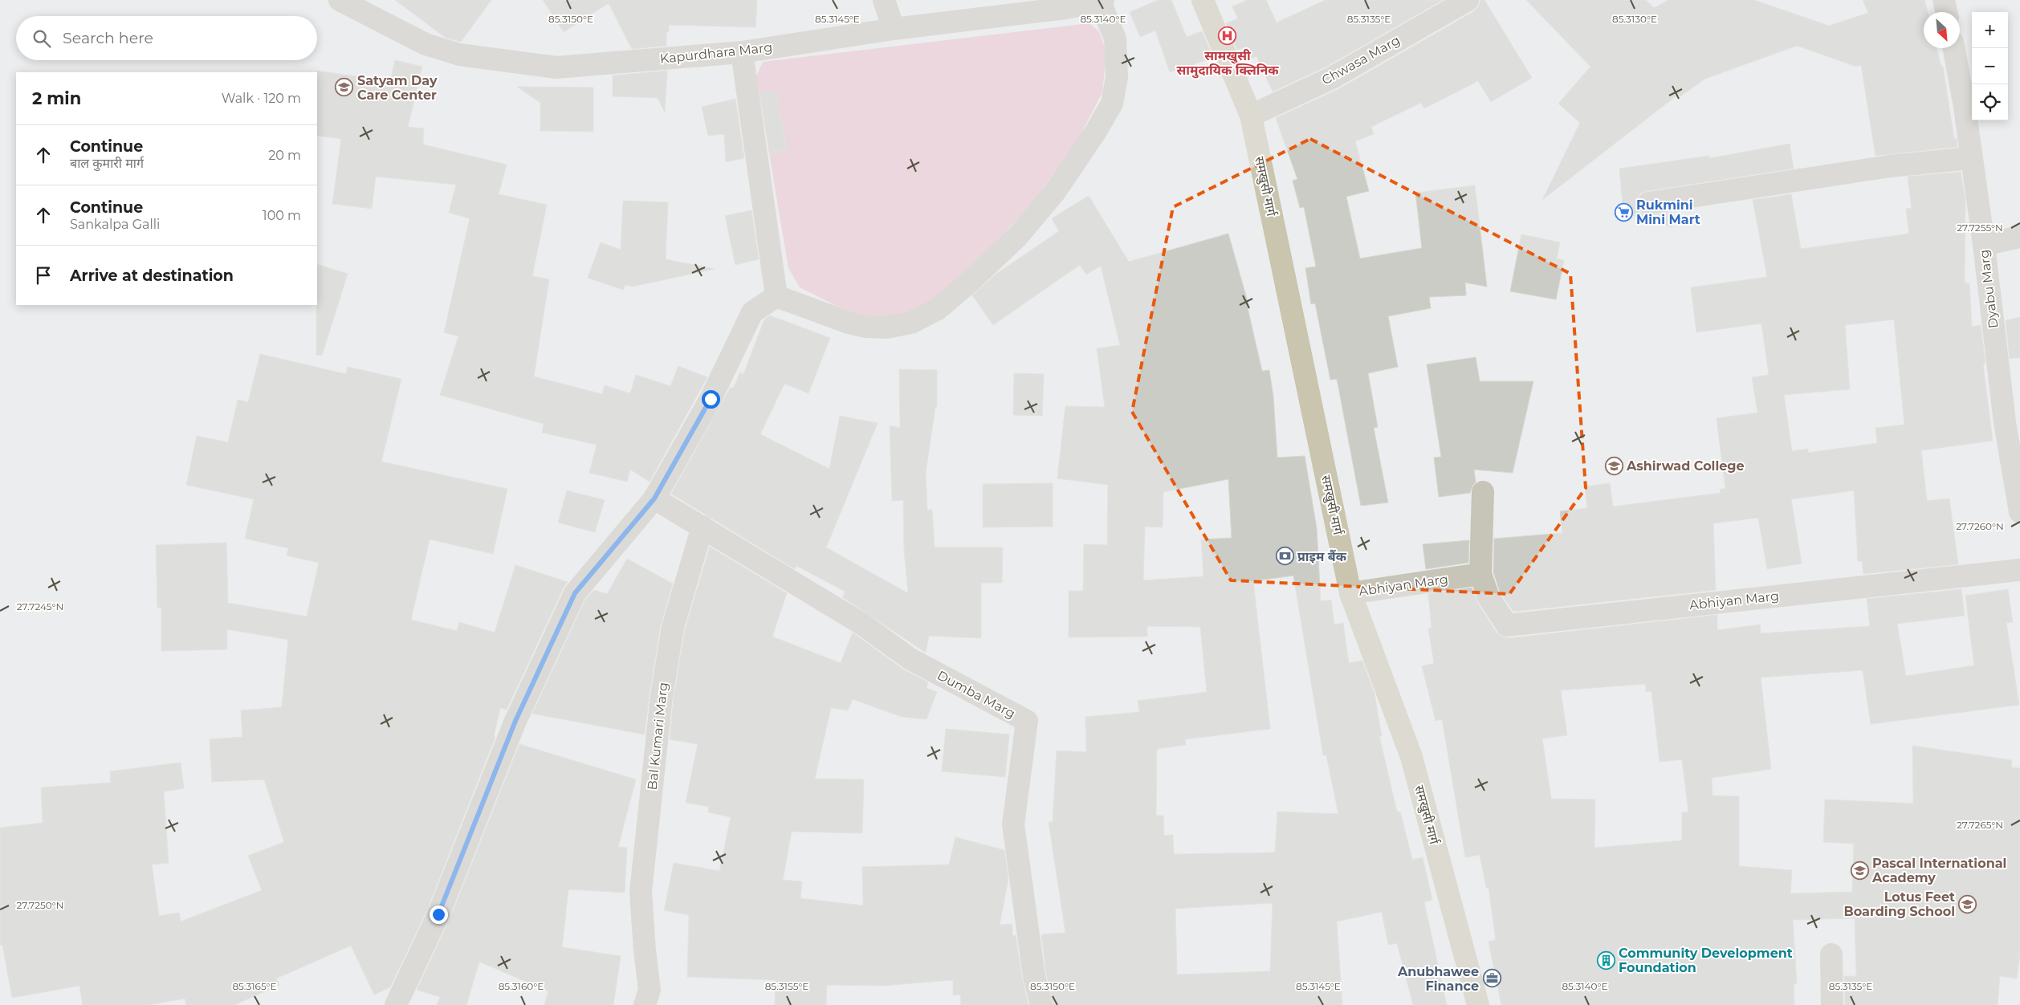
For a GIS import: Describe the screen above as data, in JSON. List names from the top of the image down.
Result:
{
  "streets": {
    "main road": ["समखुसी मार्ग"],
    "street": [
      "Kapurdhara Marg",
      "Chwasa Marg",
      "Dyabu Marg",
      "Abhiyan Marg",
      "Dumba Marg",
      "Bal Kumari Marg"
    ]
  },
  "crossings": [
    ["Chwasa Marg", "समखुसी मार्ग"],
    ["समखुसी मार्ग", "Abhiyan Marg"],
    ["Dumba Marg", "Bal Kumari Marg"]
  ],
  "places": {
    "hospital": ["सामखुसी सामुदायिक क्लिनिक"],
    "school or university": [
      "Satyam Day Care Center",
      "Ashirwad College",
      "Pascal International Academy",
      "Lotus Feet Boarding School"
    ],
    "supermarket": ["Rukmini Mini Mart"],
    "bank": ["प्राइम बैंक"],
    "building": ["Community Development Foundation"],
    "office": ["Anubhawee Finance"]
  },
  "north": "bottom right",
  "page": {
    "map_buttons": ["+", "−"],
    "search": "Search here",
    "heading": ["2 min", "Walk · 120 m"],
    "list": [
      ["Continue", "बाल कुमारी मार्ग", "20 m"],
      ["Continue", "Sankalpa Galli", "100 m"],
      "Arrive at destination"
    ]
  },
  "coordinates": [
    "85.3150°E",
    "85.3145°E",
    "85.3135°E",
    "85.3130°E",
    "85.3140°E",
    "27.7255°N",
    "27.7260°N",
    "27.7245°N",
    "27.7265°N",
    "27.7250°N",
    "85.3165°E",
    "85.3160°E",
    "85.3155°E"
  ]
}
